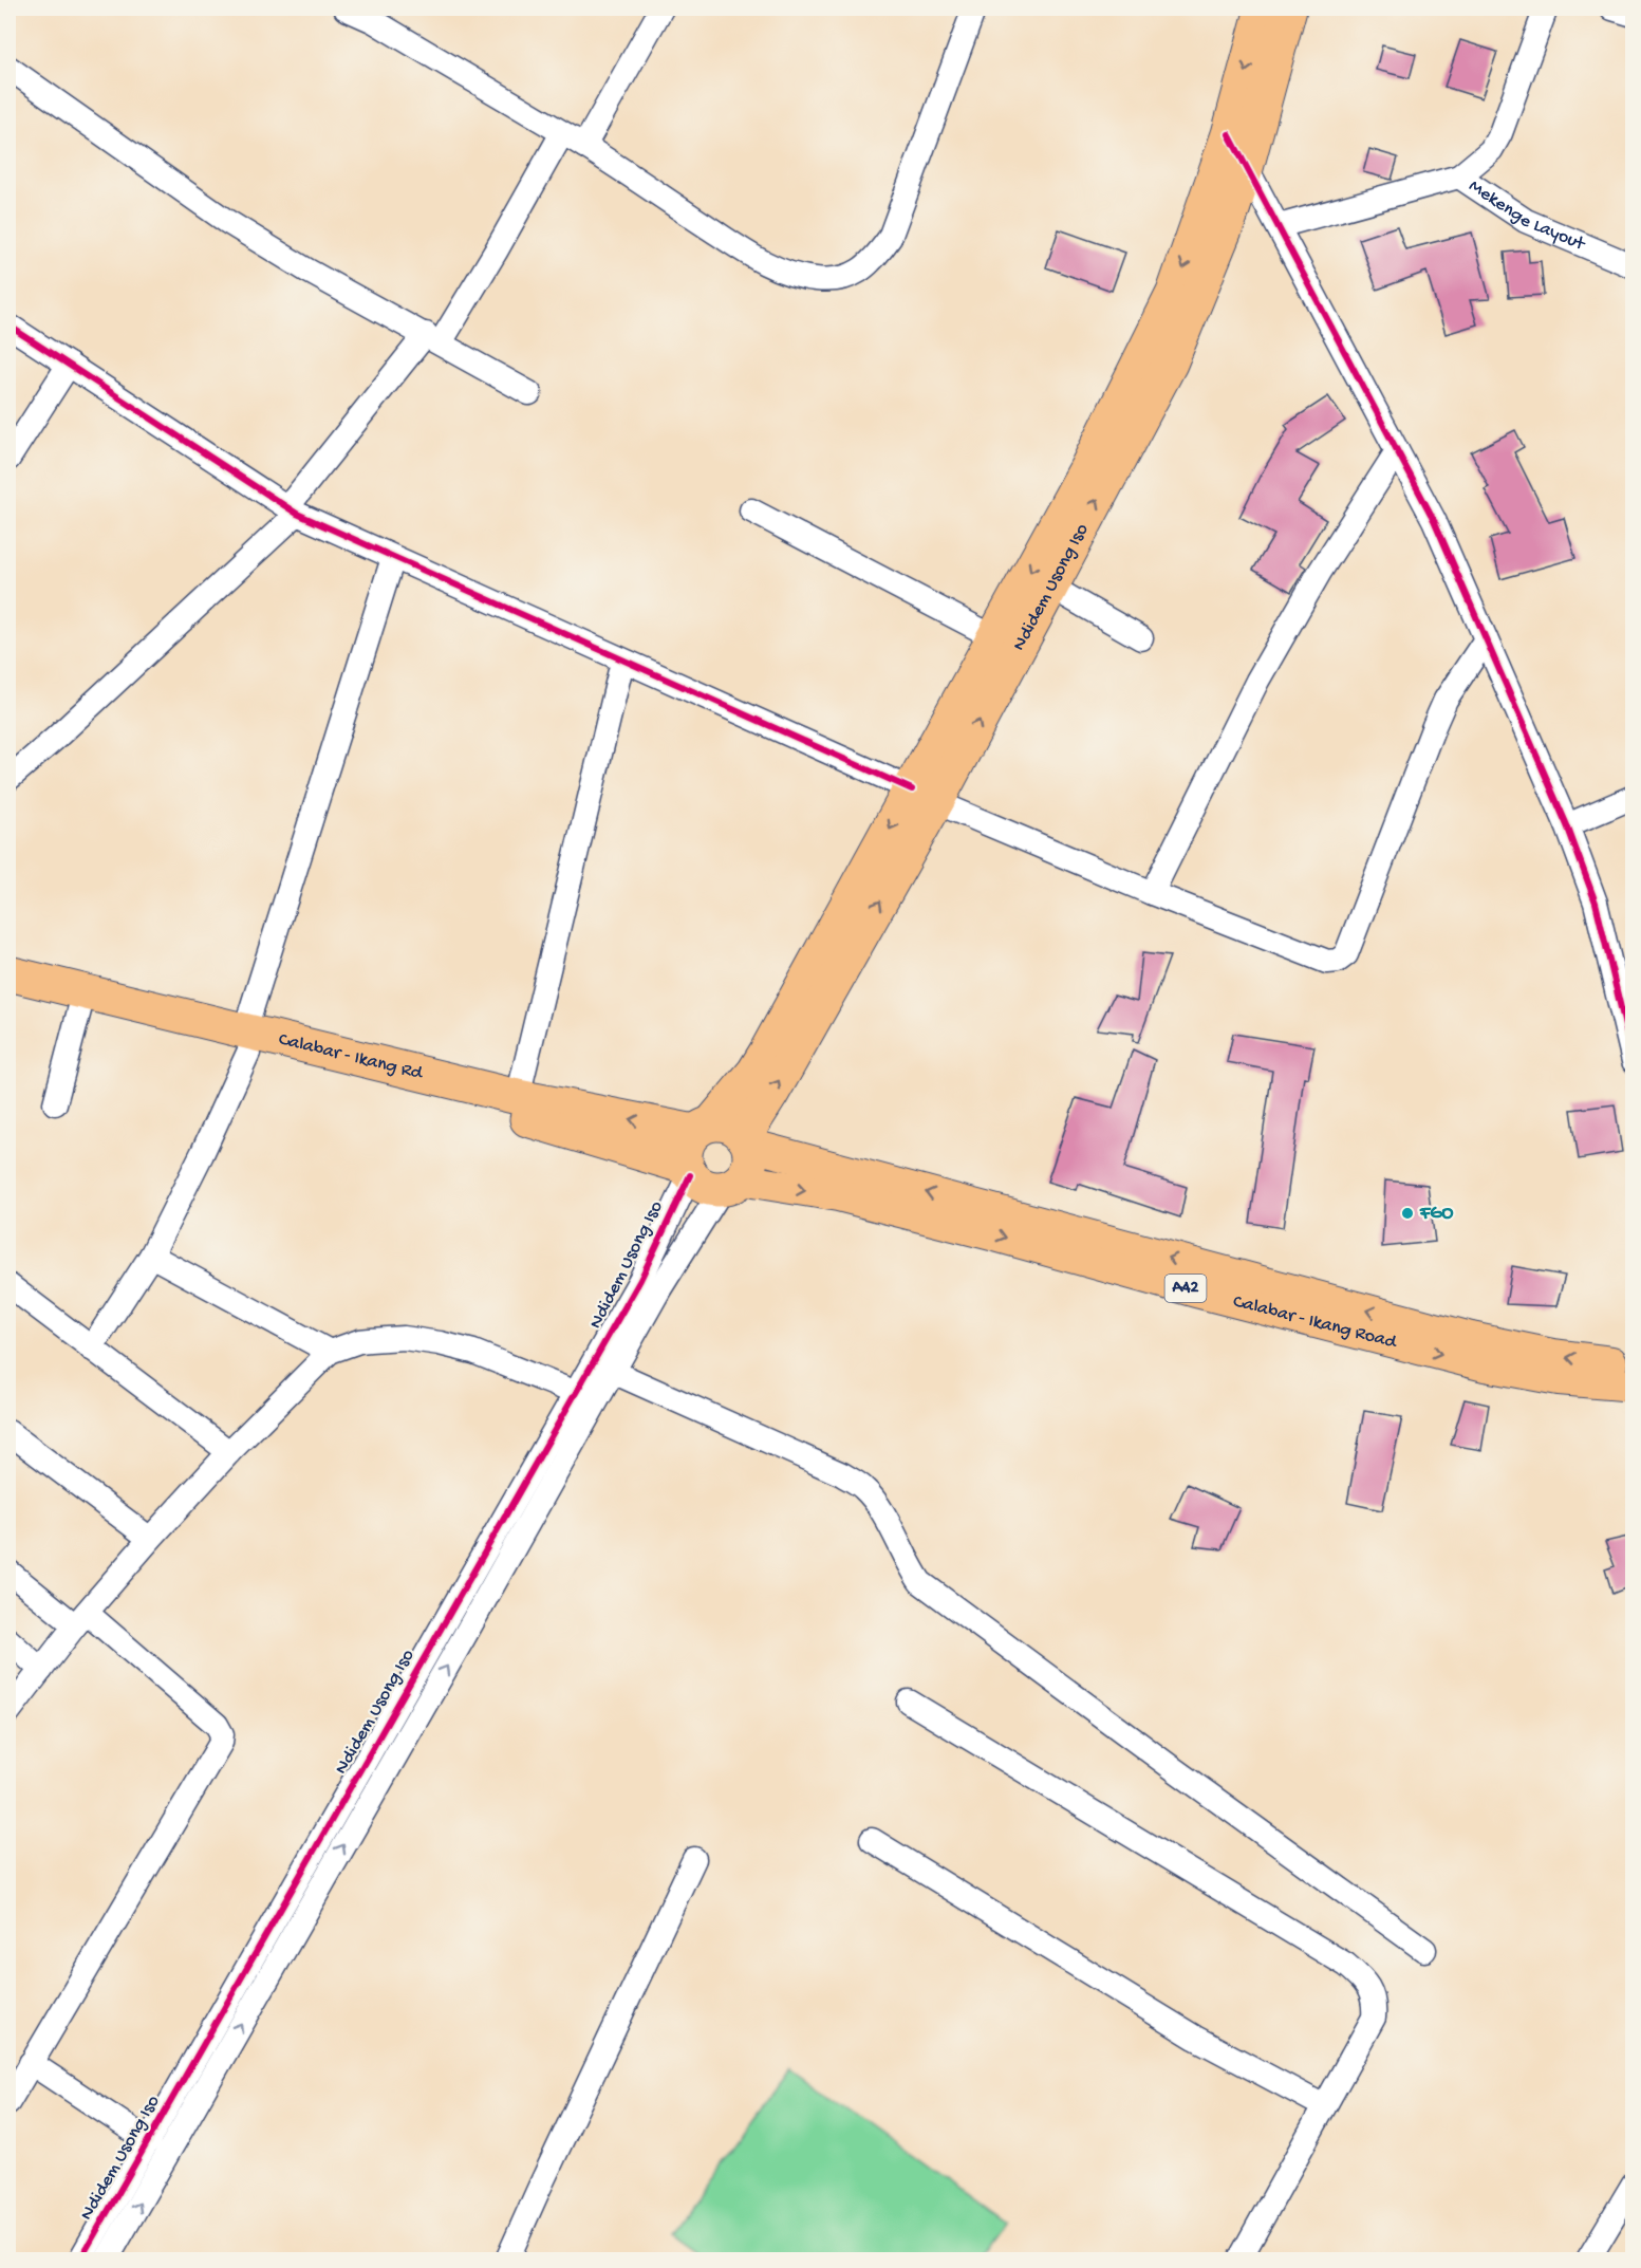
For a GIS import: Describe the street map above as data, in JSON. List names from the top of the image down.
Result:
{
  "streets": {
    "highway": ["Ndidem Usong Iso", "Calabar - Ikang Rd"],
    "main road": ["A42", "Calabar - Ikang Road"],
    "street": ["Mekenge Layout"]
  },
  "crossings": [
    ["Ndidem Usong Iso", "Calabar - Ikang Rd"],
    ["Ndidem Usong Iso", "Calabar - Ikang Road"],
    ["Calabar - Ikang Rd", "Calabar - Ikang Road"]
  ],
  "places": ["FGO"]
}
